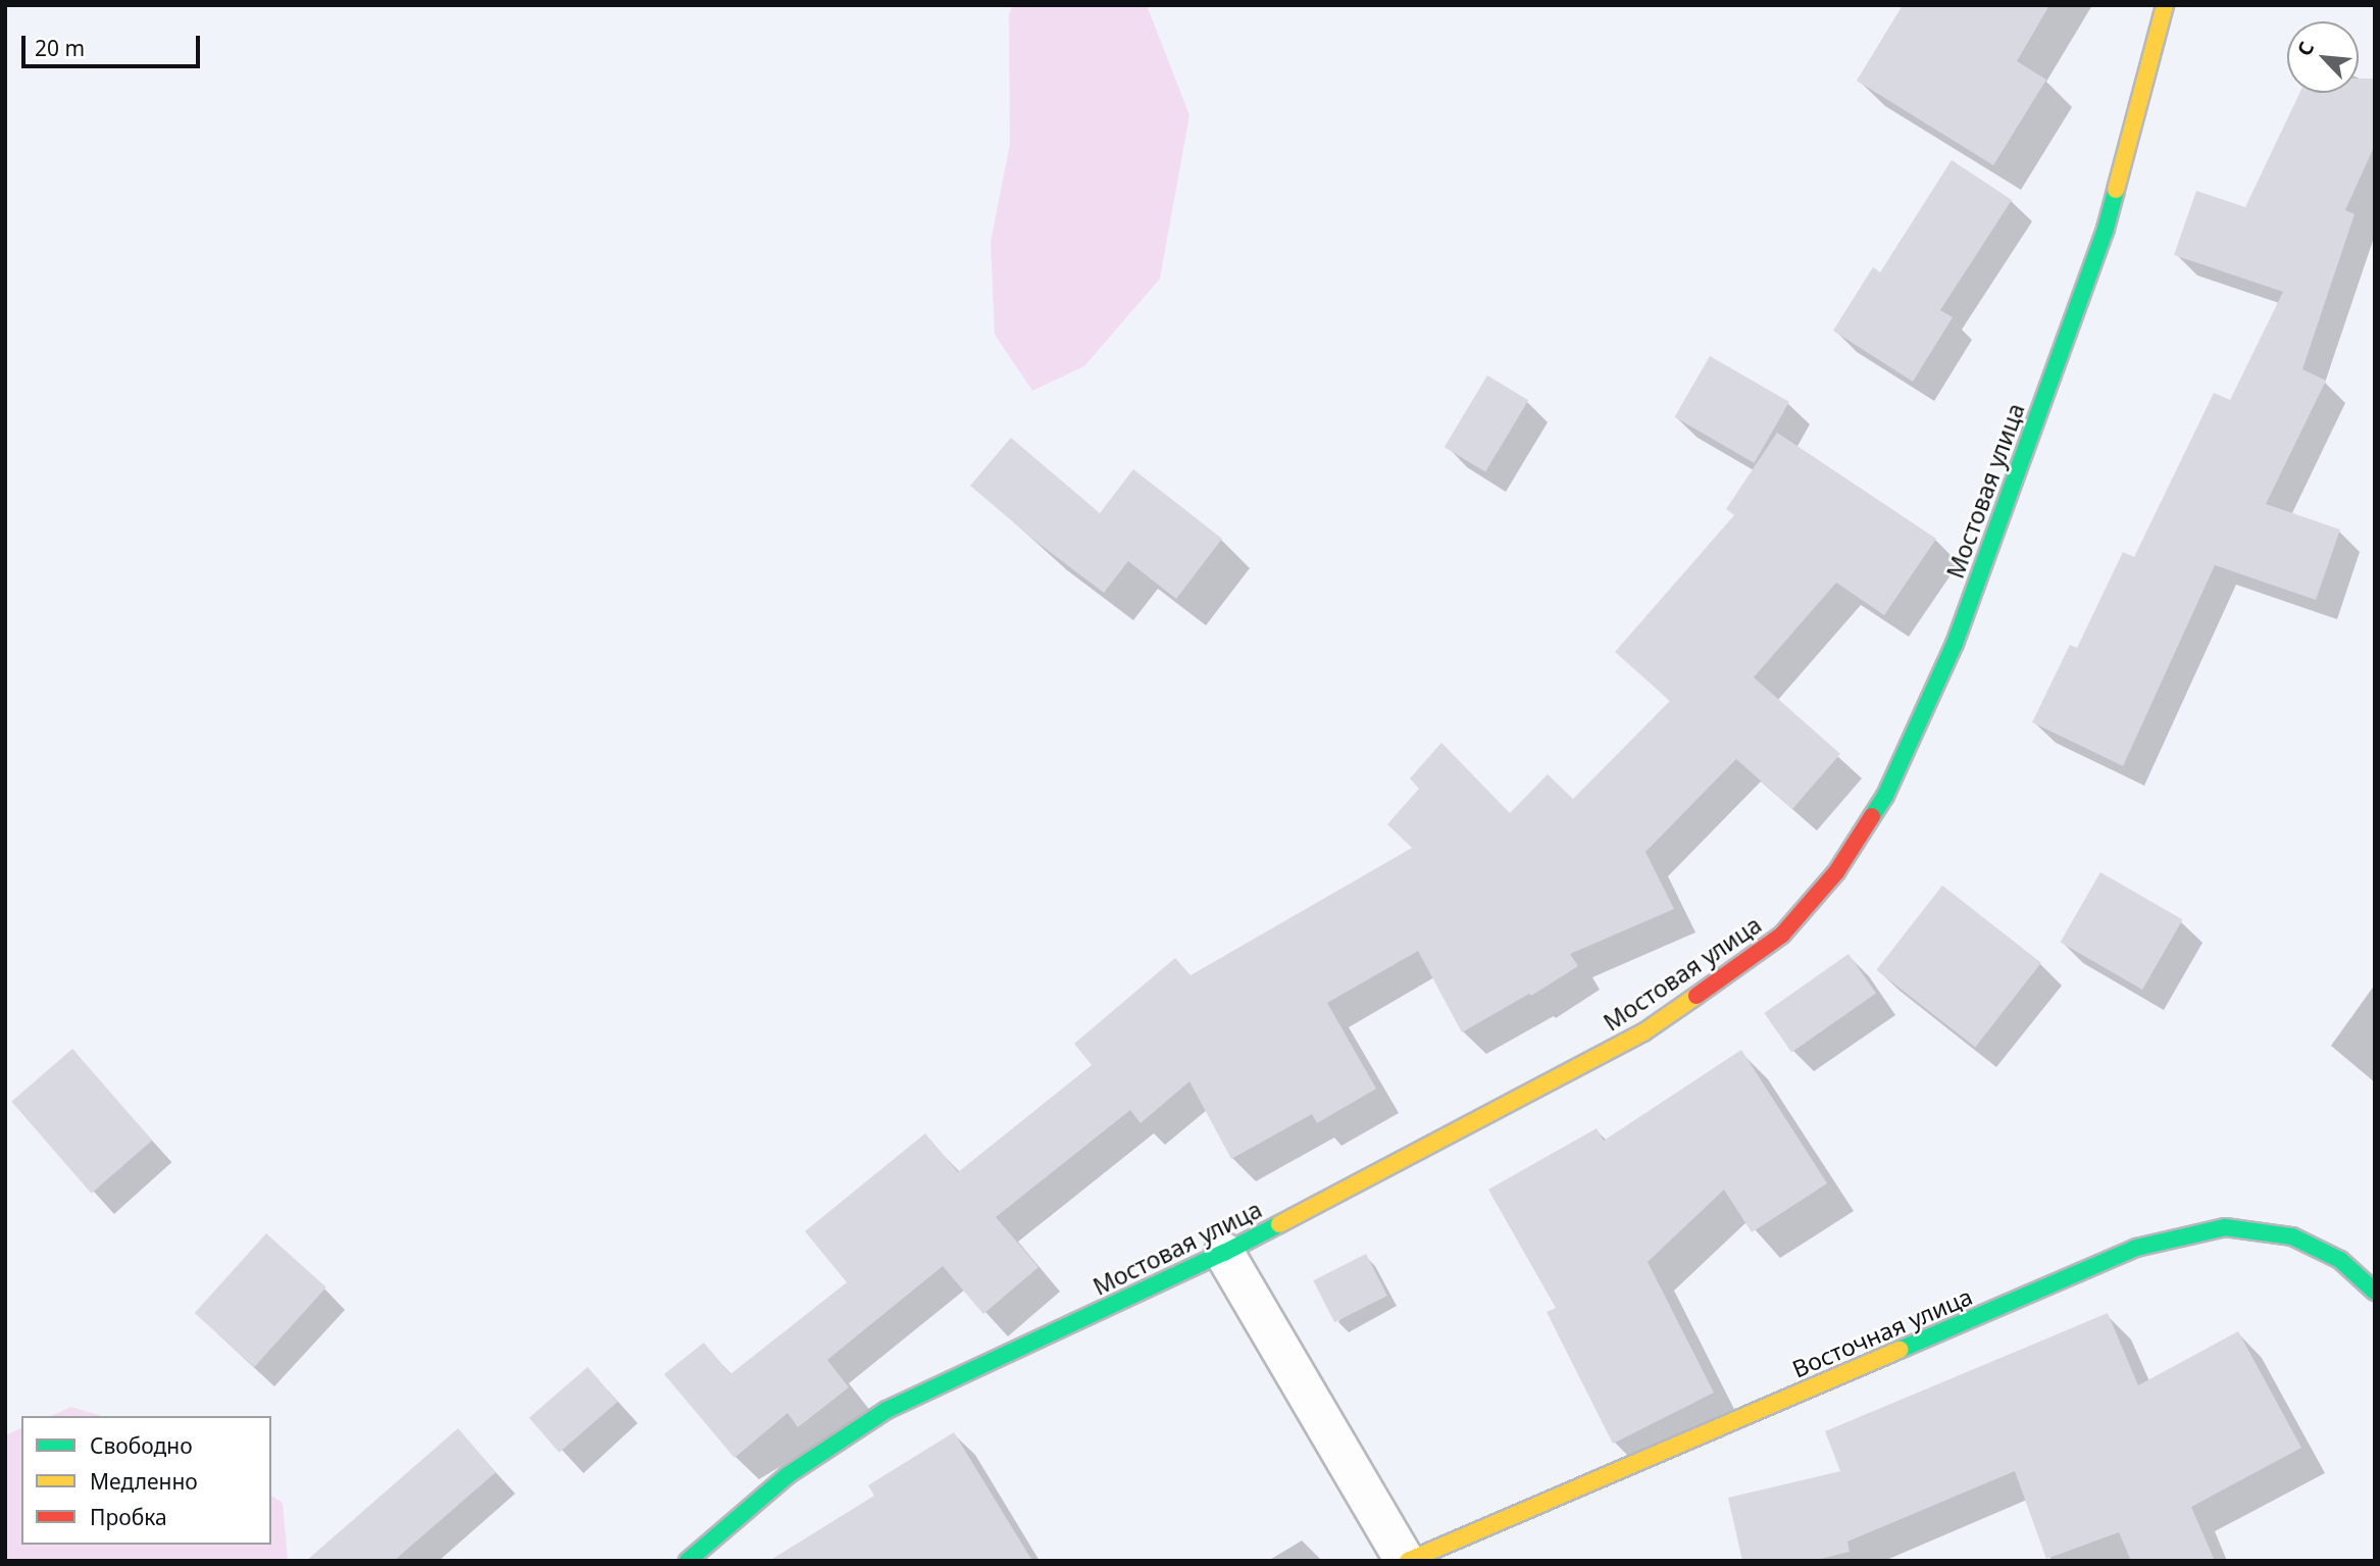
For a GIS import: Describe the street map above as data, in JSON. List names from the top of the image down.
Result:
{
  "streets": {
    "street": ["Мостовая улица", "Восточная улица"]
  },
  "legend": ["Свободно", "Медленно", "Пробка"],
  "scale_bar": "20 m",
  "north": "top left"
}
